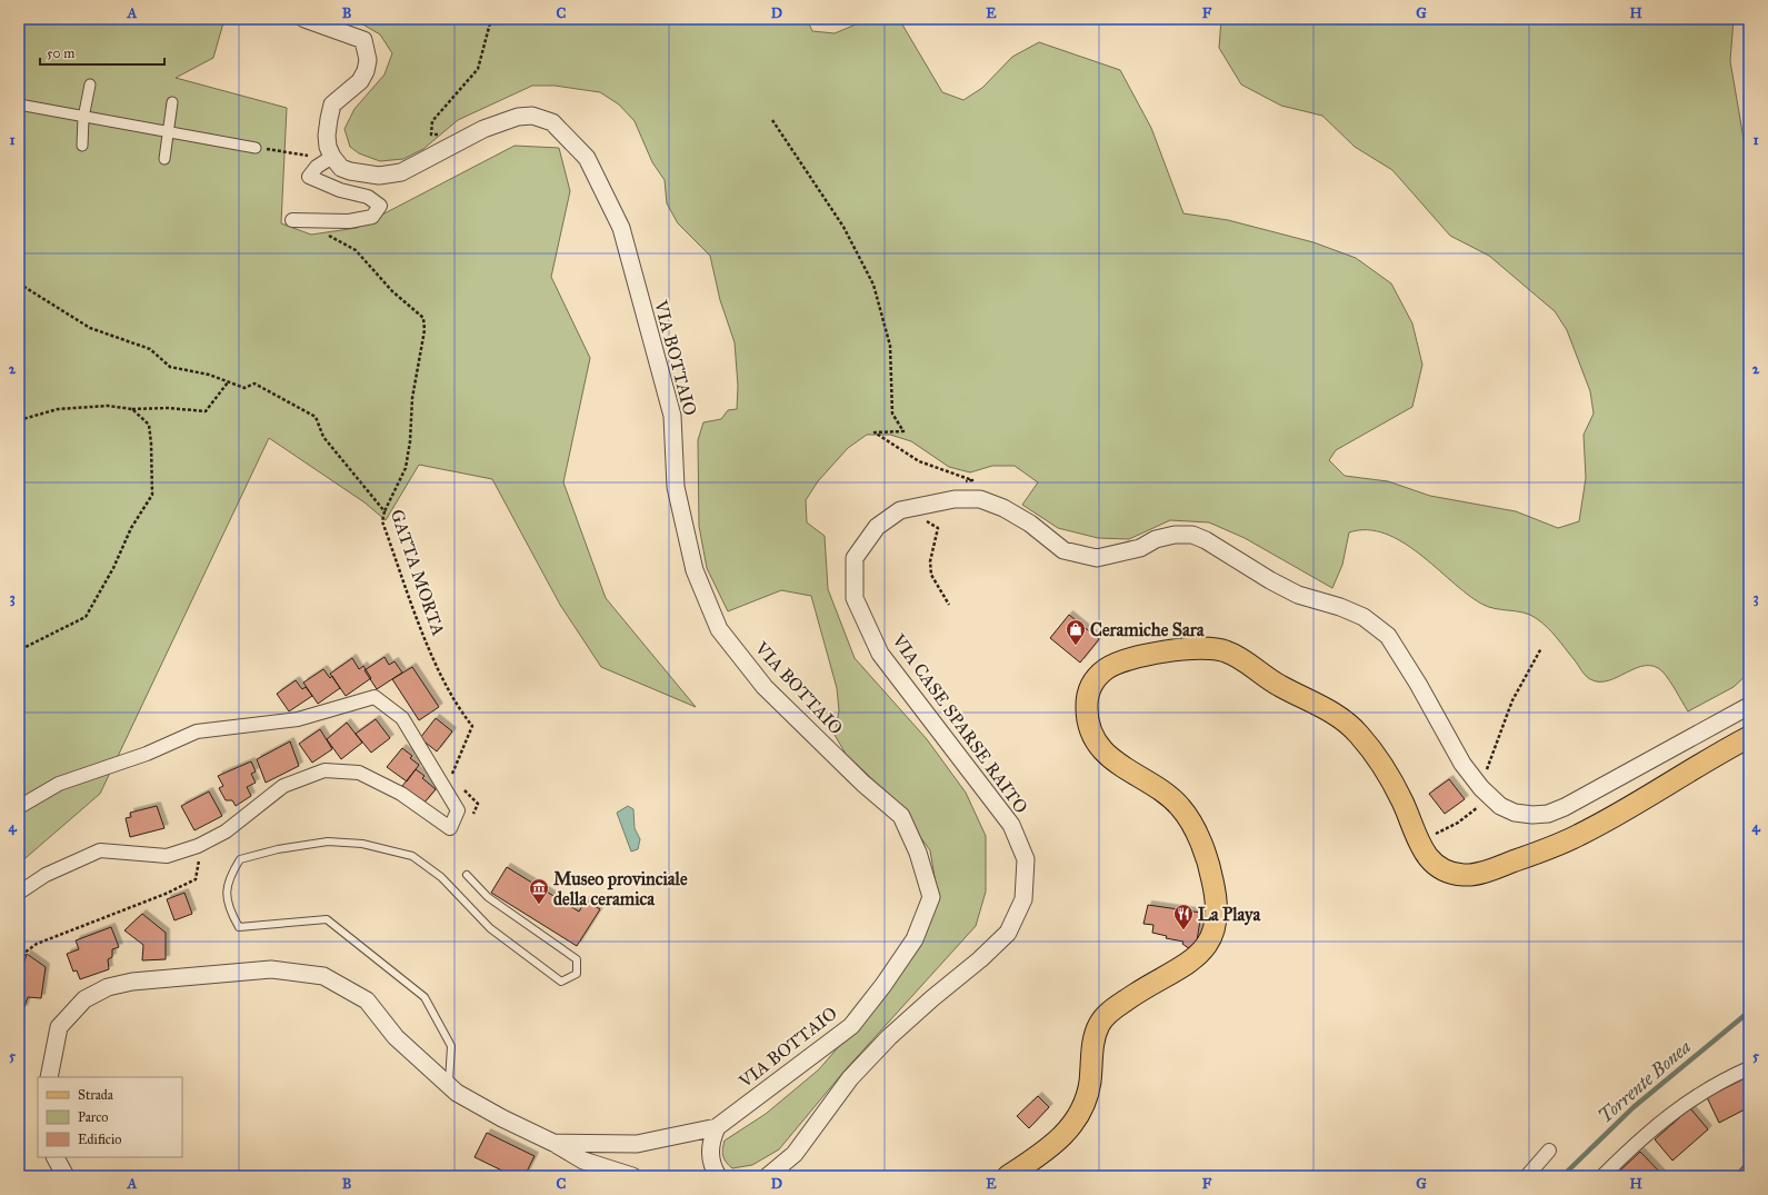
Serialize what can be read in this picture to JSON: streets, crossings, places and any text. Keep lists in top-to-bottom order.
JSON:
{
  "streets": {
    "street": ["VIA BOTTAIO", "VIA CASE SPARSE RAITO"],
    "path": ["GATTA MORTA"]
  },
  "water": ["Torrente Bonea"],
  "places": {
    "shop": ["Ceramiche Sara"],
    "museum": ["Museo provinciale della ceramica"],
    "restaurant": ["La Playa"]
  },
  "legend": ["Strada", "Parco", "Edificio"],
  "scale_bar": "50 m",
  "grid": {
    "columns": [
      "A",
      "B",
      "C",
      "D",
      "E",
      "F",
      "G",
      "H"
    ],
    "rows": [
      "1",
      "2",
      "3",
      "4",
      "5"
    ]
  }
}
